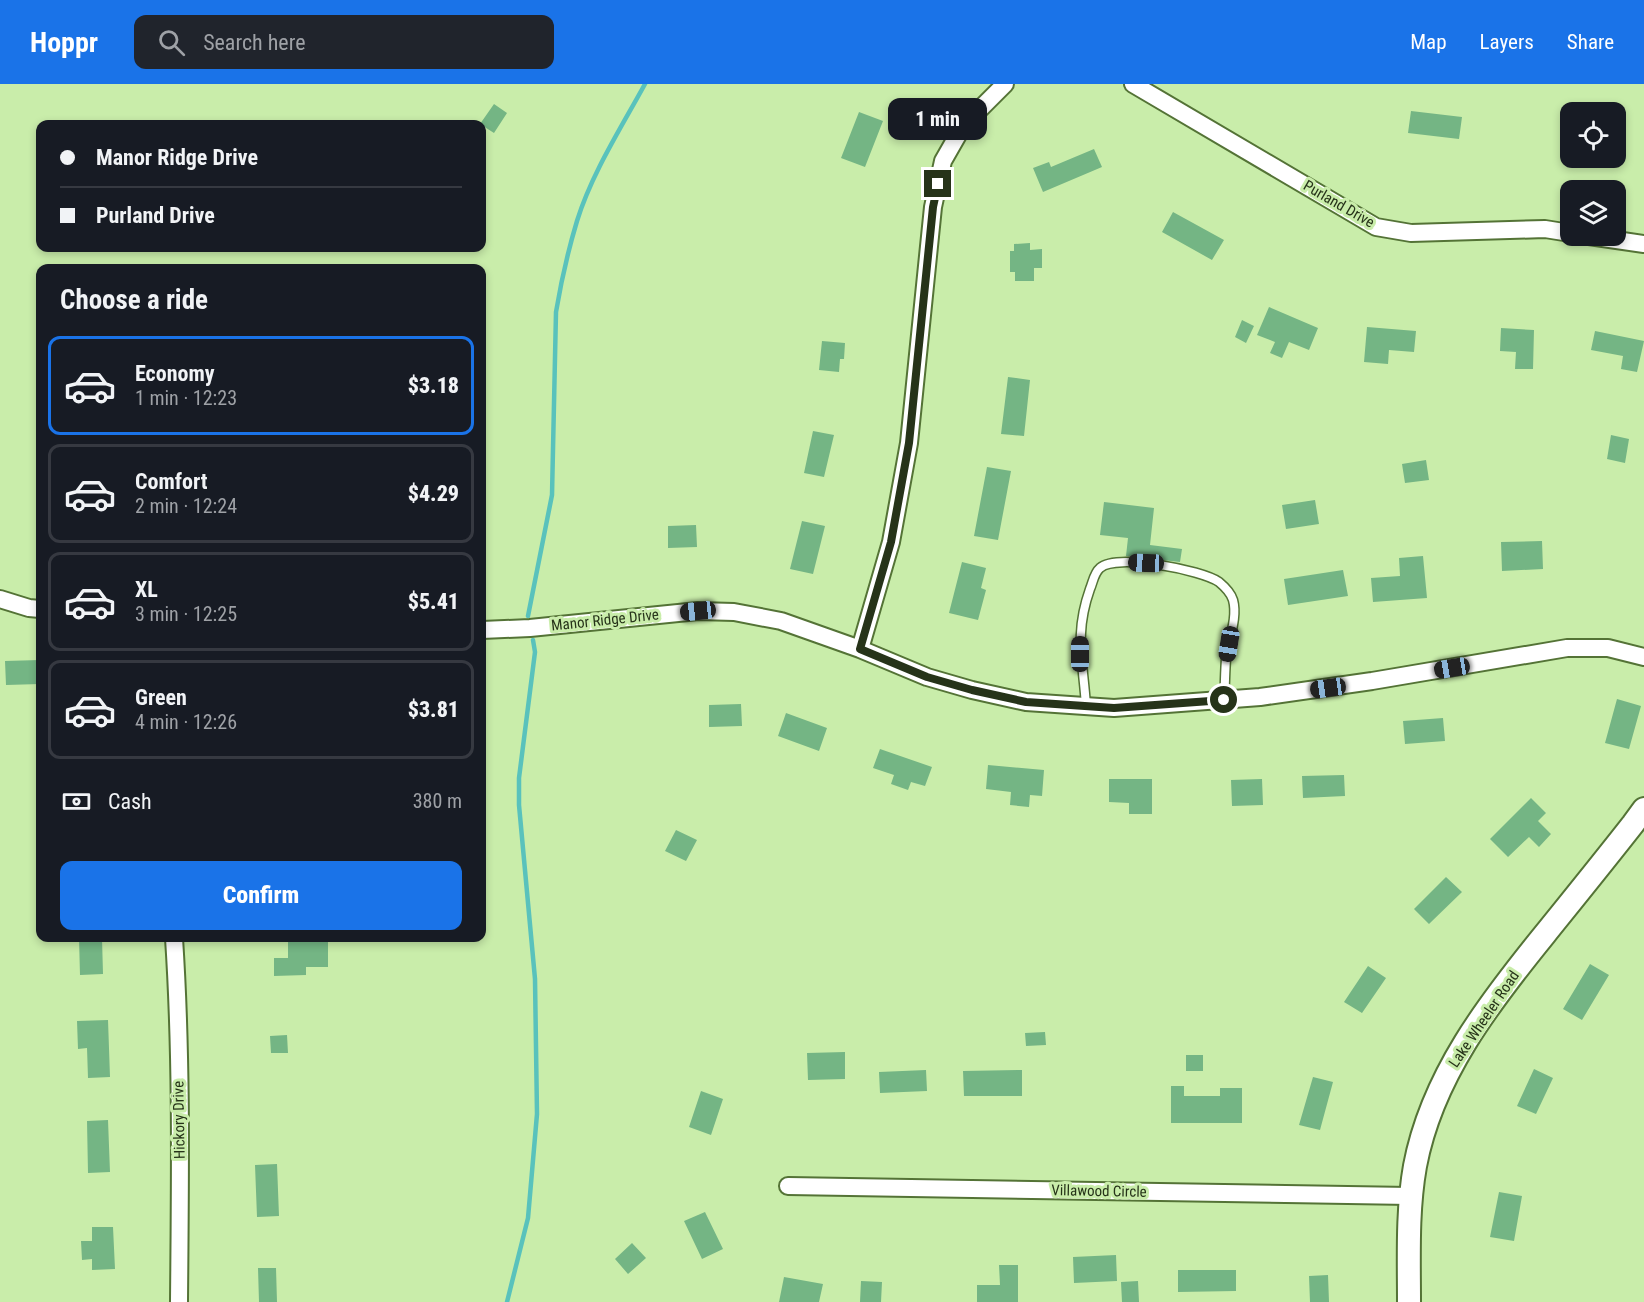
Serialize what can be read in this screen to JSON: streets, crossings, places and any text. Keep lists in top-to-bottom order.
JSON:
{
  "streets": {
    "street": [
      "Purland Drive",
      "Manor Ridge Drive",
      "Lake Wheeler Road",
      "Hickory Drive",
      "Villawood Circle"
    ]
  },
  "crossings": [
    ["Lake Wheeler Road", "Villawood Circle"]
  ],
  "page": {
    "header": "Hoppr",
    "search": "Search here",
    "nav": ["Map", "Layers", "Share"],
    "bubble": "1 min",
    "banner": ["Manor Ridge Drive", "Purland Drive"],
    "heading": "Choose a ride",
    "list": [
      {
        "name": "Economy",
        "note": "1 min · 12:23",
        "value": "$3.18"
      },
      {
        "name": "Comfort",
        "note": "2 min · 12:24",
        "value": "$4.29"
      },
      {
        "name": "XL",
        "note": "3 min · 12:25",
        "value": "$5.41"
      },
      {
        "name": "Green",
        "note": "4 min · 12:26",
        "value": "$3.81"
      }
    ],
    "pay": ["Cash", "380 m"],
    "buttons": "Confirm"
  }
}
